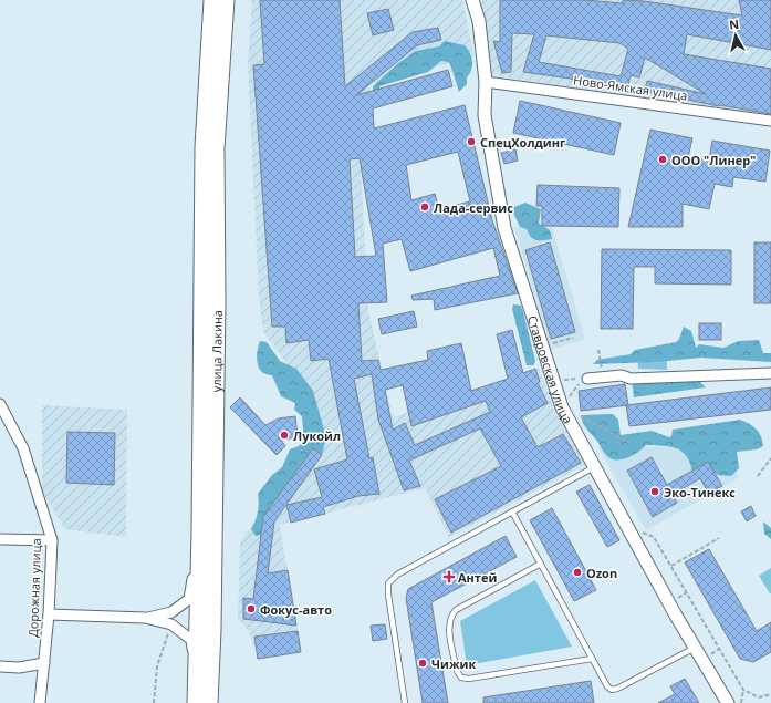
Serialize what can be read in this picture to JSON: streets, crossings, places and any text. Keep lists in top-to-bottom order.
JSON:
{
  "streets": {
    "highway": ["улица Лакина"],
    "street": ["Ново-Ямская улица", "Ставровская улица", "Дорожная улица"]
  },
  "crossings": [
    ["Ново-Ямская улица", "Ставровская улица"]
  ],
  "places": {
    "other": [
      "СпецХолдинг",
      "ООО \"Линер\"",
      "Лада-сервис",
      "Лукойл",
      "Эко-Тинекс",
      "Ozon",
      "Фокус-авто",
      "Чижик"
    ],
    "health": ["Антей"]
  },
  "north": "top"
}
